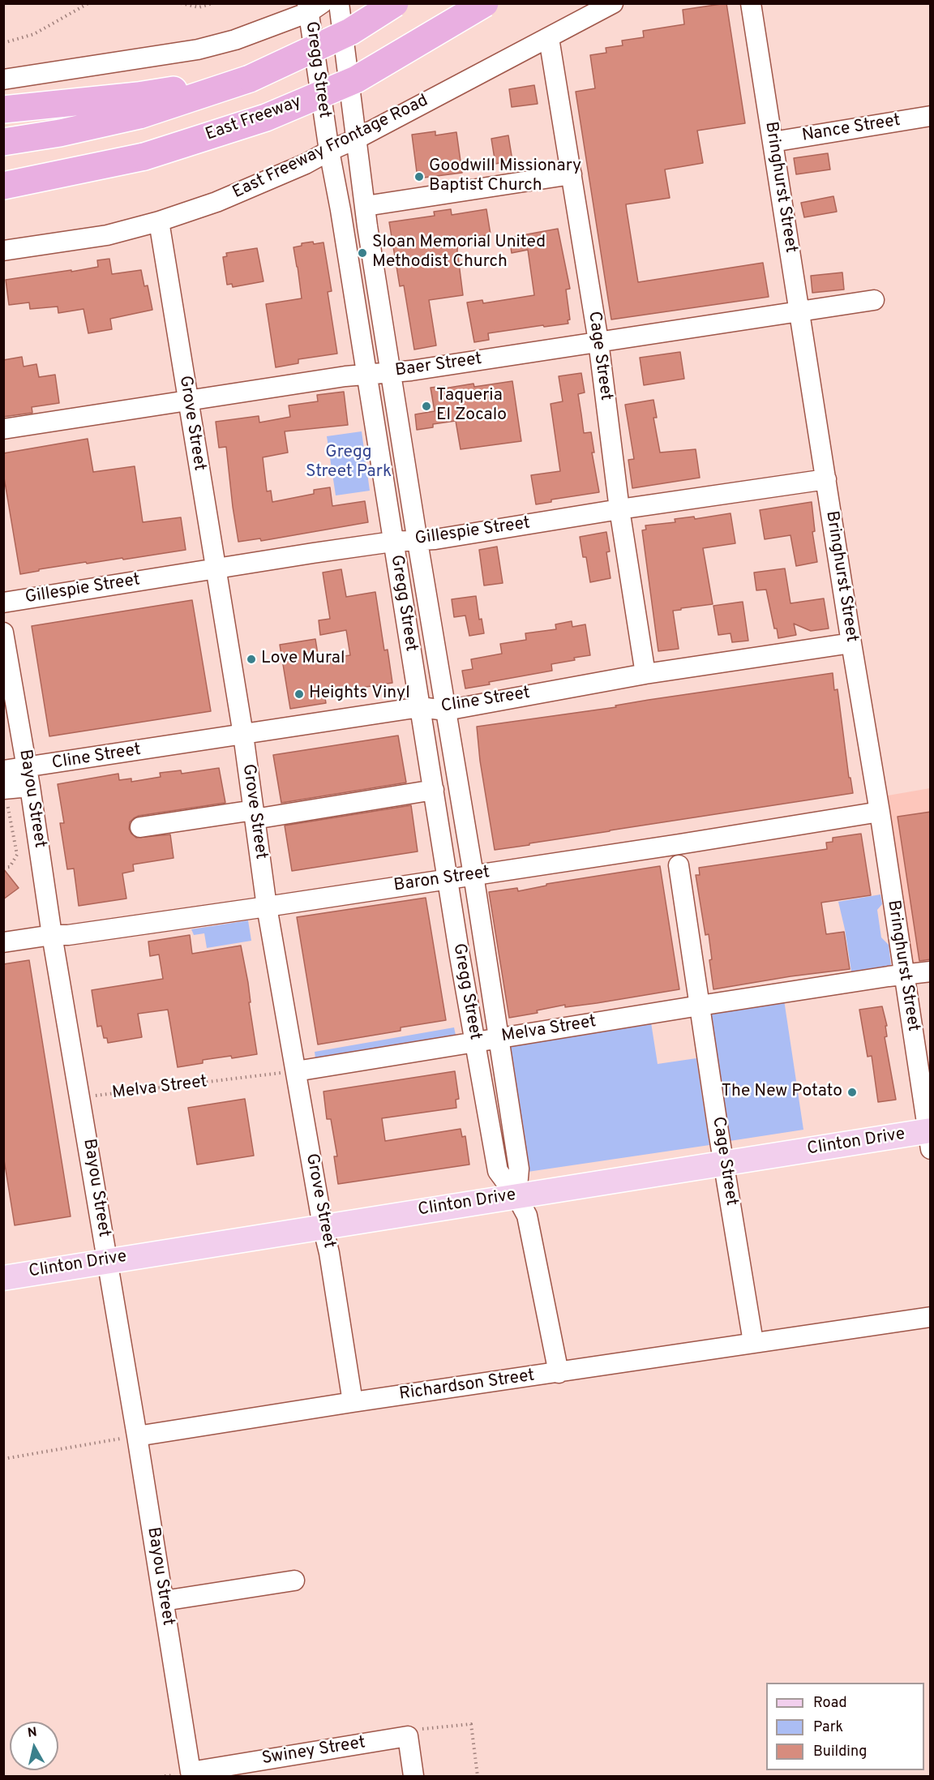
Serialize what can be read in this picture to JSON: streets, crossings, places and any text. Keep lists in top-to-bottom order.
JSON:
{
  "streets": {
    "highway": ["East Freeway"],
    "main road": ["Clinton Drive"],
    "street": [
      "Gregg Street",
      "Nance Street",
      "East Freeway Frontage Road",
      "Bringhurst Street",
      "Cage Street",
      "Baer Street",
      "Grove Street",
      "Gillespie Street",
      "Cline Street",
      "Bayou Street",
      "Baron Street",
      "Melva Street",
      "Richardson Street",
      "Swiney Street"
    ]
  },
  "crossings": [
    ["Gregg Street", "East Freeway Frontage Road"],
    ["Gregg Street", "Baer Street"],
    ["Gregg Street", "Gillespie Street"],
    ["Gregg Street", "Cline Street"],
    ["Gregg Street", "Baron Street"],
    ["Gregg Street", "Melva Street"],
    ["Gregg Street", "Clinton Drive"],
    ["Gregg Street", "Richardson Street"],
    ["Nance Street", "Bringhurst Street"],
    ["East Freeway Frontage Road", "Cage Street"],
    ["East Freeway Frontage Road", "Grove Street"],
    ["Bringhurst Street", "Baer Street"],
    ["Bringhurst Street", "Gillespie Street"],
    ["Bringhurst Street", "Cline Street"],
    ["Bringhurst Street", "Baron Street"],
    ["Bringhurst Street", "Melva Street"],
    ["Bringhurst Street", "Clinton Drive"],
    ["Cage Street", "Baer Street"],
    ["Cage Street", "Gillespie Street"],
    ["Cage Street", "Cline Street"],
    ["Cage Street", "Melva Street"],
    ["Cage Street", "Clinton Drive"],
    ["Cage Street", "Richardson Street"],
    ["Baer Street", "Grove Street"],
    ["Grove Street", "Gillespie Street"],
    ["Grove Street", "Cline Street"],
    ["Grove Street", "Baron Street"],
    ["Grove Street", "Melva Street"],
    ["Grove Street", "Clinton Drive"],
    ["Grove Street", "Richardson Street"],
    ["Cline Street", "Bayou Street"],
    ["Bayou Street", "Baron Street"],
    ["Bayou Street", "Melva Street"],
    ["Bayou Street", "Clinton Drive"],
    ["Bayou Street", "Richardson Street"],
    ["Bayou Street", "Swiney Street"]
  ],
  "parks": ["Gregg Street Park"],
  "places": [
    "Goodwill Missionary Baptist Church",
    "Sloan Memorial United Methodist Church",
    "Taqueria El Zocalo",
    "Love Mural",
    "Heights Vinyl",
    "The New Potato"
  ],
  "legend": ["Road", "Park", "Building"],
  "north": "top"
}
